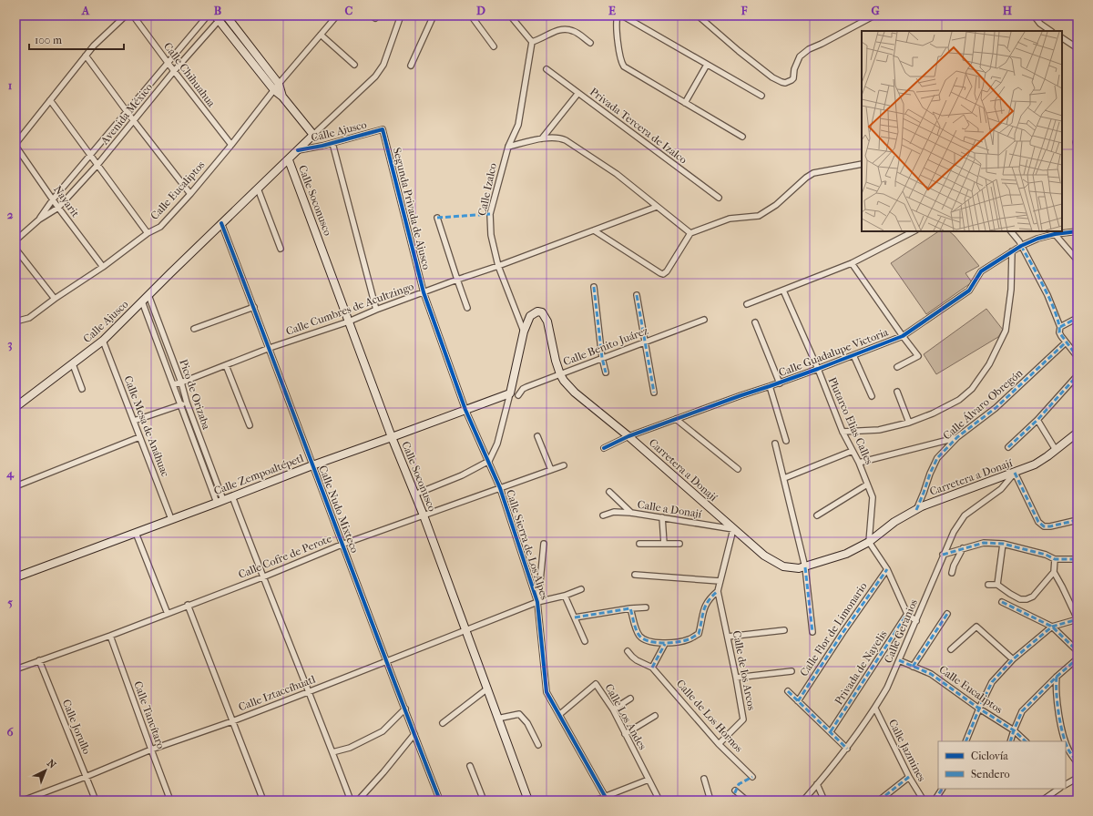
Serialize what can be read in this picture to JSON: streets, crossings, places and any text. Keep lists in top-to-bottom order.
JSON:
{
  "streets": {
    "main road": [
      "Calle Ajusco",
      "Calle Soconusco",
      "Carretera a Donají",
      "Calle Zempoaltépetl"
    ],
    "street": [
      "Calle Chihuahua",
      "Avenida México",
      "Privada Tercera de Izalco",
      "Calle Izalco",
      "Calle Eucaliptos",
      "Nayarit",
      "Segunda Privada de Ajusco",
      "Calle Cumbres de Acultzingo",
      "Calle Benito Juárez",
      "Calle Guadalupe Victoria",
      "Pico de Orizaba",
      "Calle Álvaro Obregón",
      "Plutarco Elias Calles",
      "Calle Mesa de Anáhuac",
      "Calle Nudo Mixteco",
      "Calle a Donají",
      "Calle Sierra de Los Alpes",
      "Calle Cofre de Perote",
      "Calle Flor de Limonario",
      "Calle Geranios",
      "Privada de Nayelis",
      "Calle de los Arcos",
      "Calle Iztaccíhuatl",
      "Calle Tancítaro",
      "Calle de Los Hornos",
      "Calle Los Andes",
      "Calle Jorullo",
      "Calle Jazmines"
    ]
  },
  "crossings": [
    ["Calle Chihuahua", "Avenida México"],
    ["Calle Chihuahua", "Calle Eucaliptos"],
    ["Avenida México", "Nayarit"],
    ["Calle Ajusco", "Calle Soconusco"],
    ["Calle Ajusco", "Segunda Privada de Ajusco"],
    ["Calle Ajusco", "Pico de Orizaba"],
    ["Calle Ajusco", "Calle Mesa de Anáhuac"],
    ["Calle Ajusco", "Calle Nudo Mixteco"],
    ["Calle Izalco", "Calle Cumbres de Acultzingo"],
    ["Calle Izalco", "Carretera a Donají"],
    ["Calle Eucaliptos", "Nayarit"],
    ["Calle Eucaliptos", "Calle Geranios"],
    ["Calle Soconusco", "Calle Cumbres de Acultzingo"],
    ["Calle Soconusco", "Calle Zempoaltépetl"],
    ["Calle Soconusco", "Calle Cofre de Perote"],
    ["Calle Soconusco", "Calle Iztaccíhuatl"],
    ["Segunda Privada de Ajusco", "Calle Cumbres de Acultzingo"],
    ["Segunda Privada de Ajusco", "Calle Sierra de Los Alpes"],
    ["Calle Cumbres de Acultzingo", "Pico de Orizaba"],
    ["Calle Cumbres de Acultzingo", "Calle Nudo Mixteco"],
    ["Calle Cumbres de Acultzingo", "Calle Sierra de Los Alpes"],
    ["Calle Benito Juárez", "Carretera a Donají"],
    ["Calle Guadalupe Victoria", "Plutarco Elias Calles"],
    ["Calle Guadalupe Victoria", "Carretera a Donají"],
    ["Pico de Orizaba", "Calle Zempoaltépetl"],
    ["Calle Álvaro Obregón", "Carretera a Donají"],
    ["Plutarco Elias Calles", "Carretera a Donají"],
    ["Calle Mesa de Anáhuac", "Calle Zempoaltépetl"],
    ["Carretera a Donají", "Calle Zempoaltépetl"],
    ["Carretera a Donají", "Calle a Donají"],
    ["Carretera a Donají", "Calle Sierra de Los Alpes"],
    ["Carretera a Donají", "Calle Geranios"],
    ["Carretera a Donají", "Calle de los Arcos"],
    ["Calle Zempoaltépetl", "Calle Nudo Mixteco"],
    ["Calle Zempoaltépetl", "Calle Sierra de Los Alpes"],
    ["Calle Nudo Mixteco", "Calle Cofre de Perote"],
    ["Calle Nudo Mixteco", "Calle Iztaccíhuatl"],
    ["Calle a Donají", "Calle de los Arcos"],
    ["Calle Sierra de Los Alpes", "Calle Cofre de Perote"],
    ["Calle Sierra de Los Alpes", "Calle Iztaccíhuatl"],
    ["Calle Sierra de Los Alpes", "Calle Los Andes"],
    ["Calle Cofre de Perote", "Calle Tancítaro"],
    ["Calle Cofre de Perote", "Calle Jorullo"],
    ["Calle Geranios", "Calle Jazmines"],
    ["Calle de los Arcos", "Calle de Los Hornos"],
    ["Calle Iztaccíhuatl", "Calle Tancítaro"],
    ["Calle Iztaccíhuatl", "Calle Jorullo"]
  ],
  "legend": ["Ciclovía", "Sendero"],
  "scale_bar": "100 m",
  "north": "top right",
  "grid": {
    "columns": [
      "A",
      "B",
      "C",
      "D",
      "E",
      "F",
      "G",
      "H"
    ],
    "rows": [
      "1",
      "2",
      "3",
      "4",
      "5",
      "6"
    ]
  }
}
